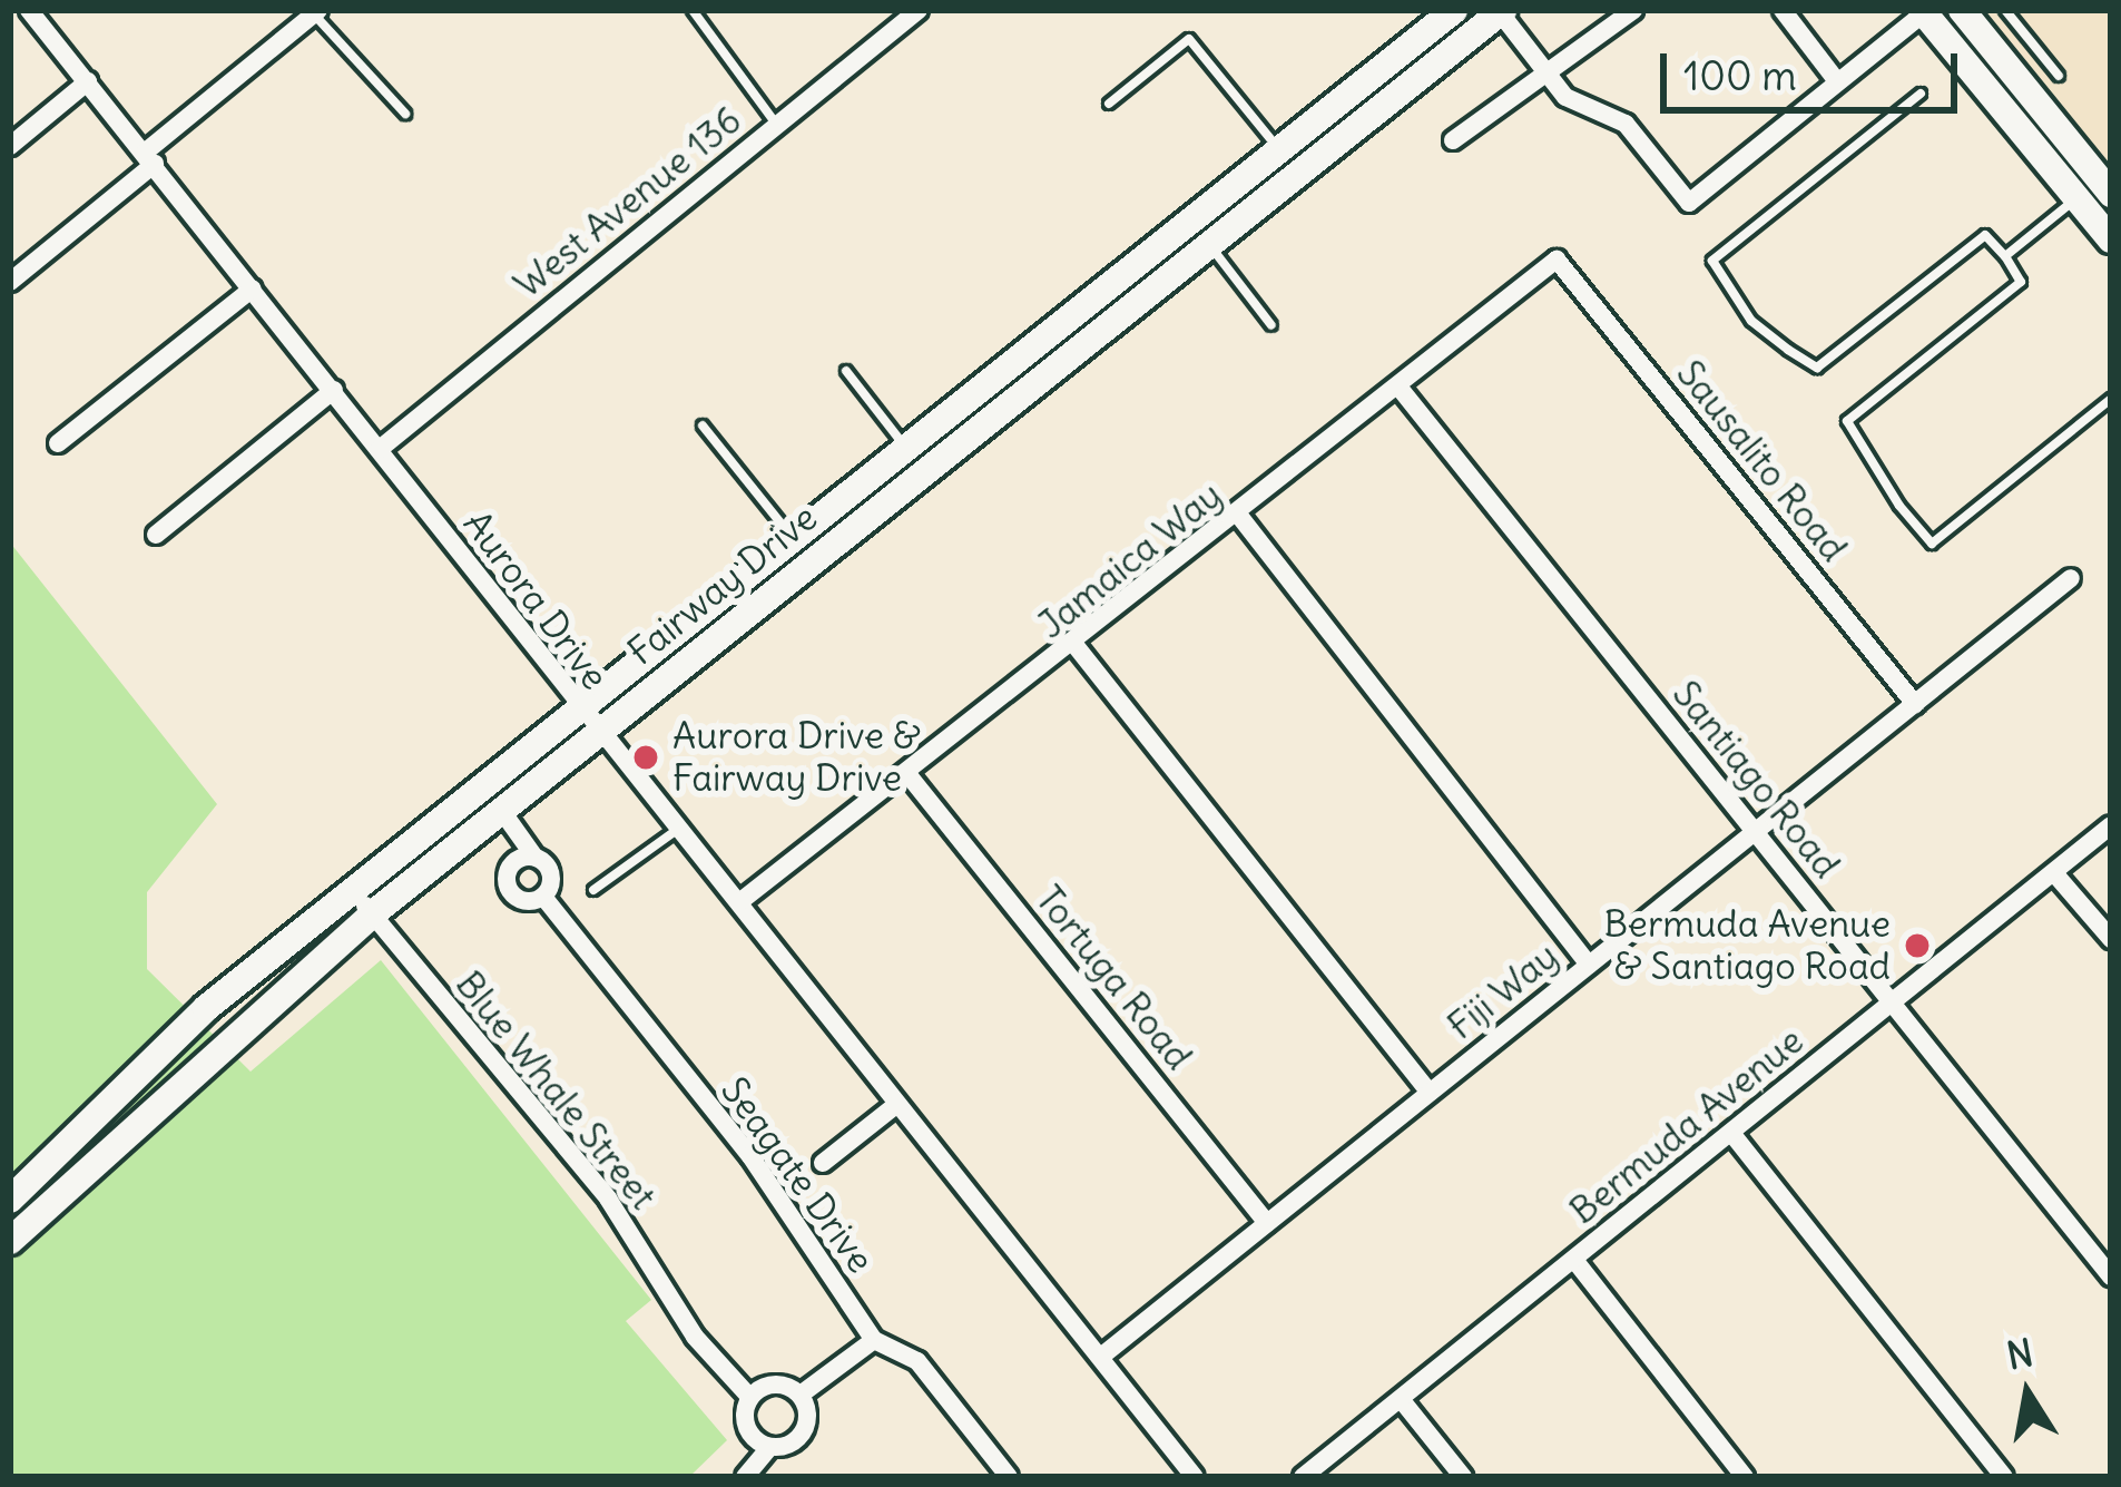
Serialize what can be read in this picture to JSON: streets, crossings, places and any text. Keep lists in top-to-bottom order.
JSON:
{
  "streets": {
    "street": [
      "West Avenue 136",
      "Sausalito Road",
      "Jamaica Way",
      "Fairway Drive",
      "Aurora Drive",
      "Santiago Road",
      "Tortuga Road",
      "Fiji Way",
      "Blue Whale Street",
      "Bermuda Avenue",
      "Seagate Drive"
    ]
  },
  "crossings": [
    ["West Avenue 136", "Aurora Drive"],
    ["Sausalito Road", "Jamaica Way"],
    ["Sausalito Road", "Fiji Way"],
    ["Jamaica Way", "Aurora Drive"],
    ["Jamaica Way", "Santiago Road"],
    ["Jamaica Way", "Tortuga Road"],
    ["Fairway Drive", "Aurora Drive"],
    ["Fairway Drive", "Blue Whale Street"],
    ["Fairway Drive", "Seagate Drive"],
    ["Aurora Drive", "Fiji Way"],
    ["Santiago Road", "Fiji Way"],
    ["Santiago Road", "Bermuda Avenue"],
    ["Tortuga Road", "Fiji Way"]
  ],
  "places": ["Aurora Drive & Fairway Drive", "Bermuda Avenue & Santiago Road"],
  "scale_bar": "100 m",
  "north": "top"
}
